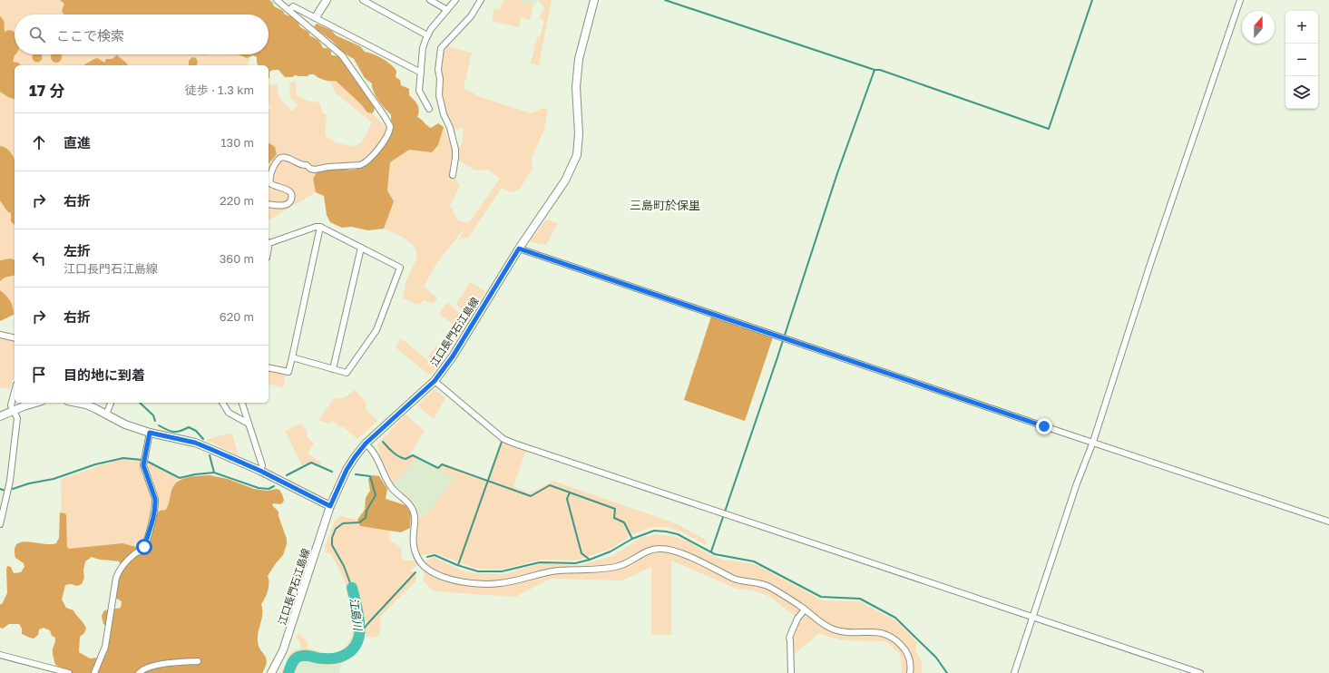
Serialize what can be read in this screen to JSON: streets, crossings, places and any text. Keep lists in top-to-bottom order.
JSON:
{
  "streets": {
    "main road": ["江口長門石江島線"]
  },
  "districts": ["三島町於保里"],
  "water": ["江島川"],
  "north": "top",
  "page": {
    "map_buttons": ["+", "−"],
    "search": "ここで検索",
    "heading": ["17 分", "徒歩 · 1.3 km"],
    "list": [
      ["直進", "130 m"],
      ["右折", "220 m"],
      ["左折", "江口長門石江島線", "360 m"],
      ["右折", "620 m"],
      "目的地に到着"
    ]
  }
}
